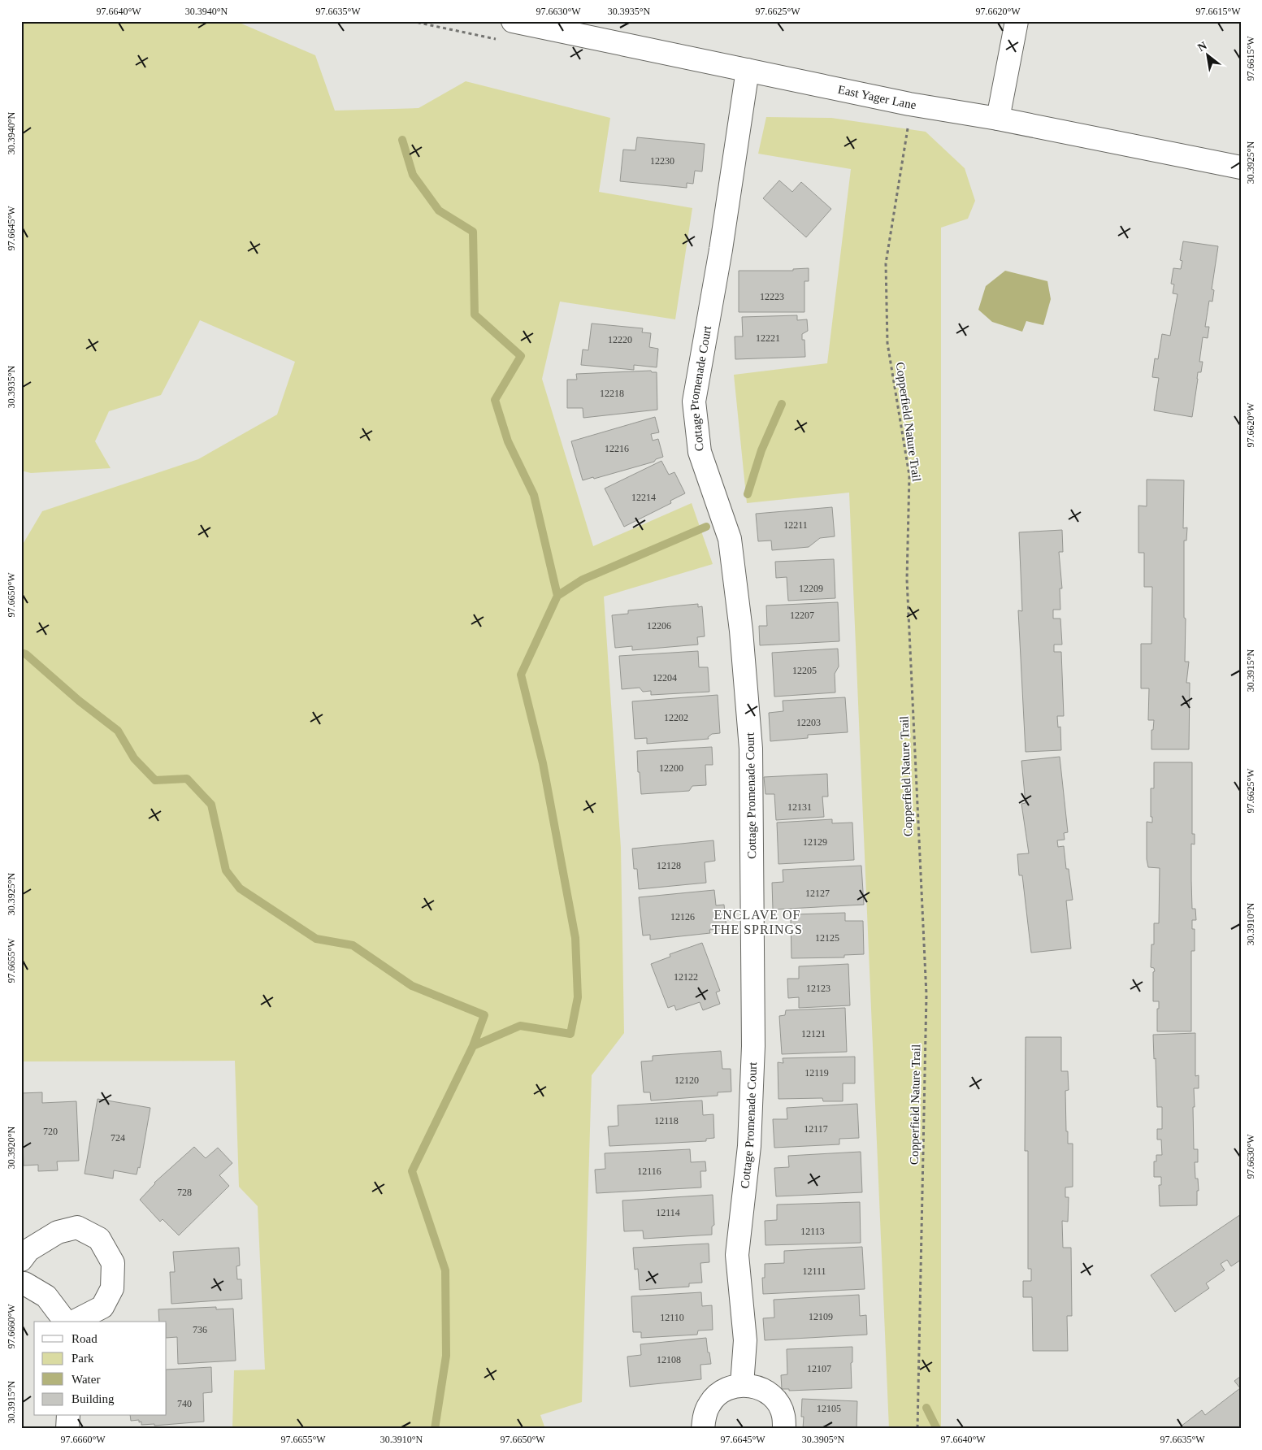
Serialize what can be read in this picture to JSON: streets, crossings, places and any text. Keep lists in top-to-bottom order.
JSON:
{
  "streets": {
    "street": ["East Yager Lane", "Cottage Promenade Court"],
    "path": ["Copperfield Nature Trail"]
  },
  "crossings": [
    ["East Yager Lane", "Cottage Promenade Court"]
  ],
  "districts": ["ENCLAVE OF THE SPRINGS"],
  "house_numbers": [
    "12230",
    "12223",
    "12221",
    "12220",
    "12218",
    "12216",
    "12214",
    "12211",
    "12209",
    "12207",
    "12206",
    "12205",
    "12204",
    "12202",
    "12203",
    "12200",
    "12131",
    "12129",
    "12128",
    "12127",
    "12126",
    "12125",
    "12122",
    "12123",
    "12121",
    "12119",
    "12120",
    "12118",
    "12117",
    "720",
    "724",
    "12116",
    "728",
    "12114",
    "12113",
    "12111",
    "12109",
    "12110",
    "736",
    "12108",
    "12107",
    "740",
    "12105"
  ],
  "legend": [
    "Road",
    "Park",
    "Water",
    "Building"
  ],
  "north": "top left",
  "coordinates": [
    "97.6640°W",
    "30.3940°N",
    "97.6635°W",
    "97.6630°W",
    "30.3935°N",
    "97.6625°W",
    "97.6620°W",
    "97.6615°W",
    "30.3925°N",
    "97.6645°W",
    "97.6650°W",
    "30.3915°N",
    "30.3910°N",
    "97.6655°W",
    "30.3920°N",
    "97.6660°W",
    "30.3905°N"
  ]
}
